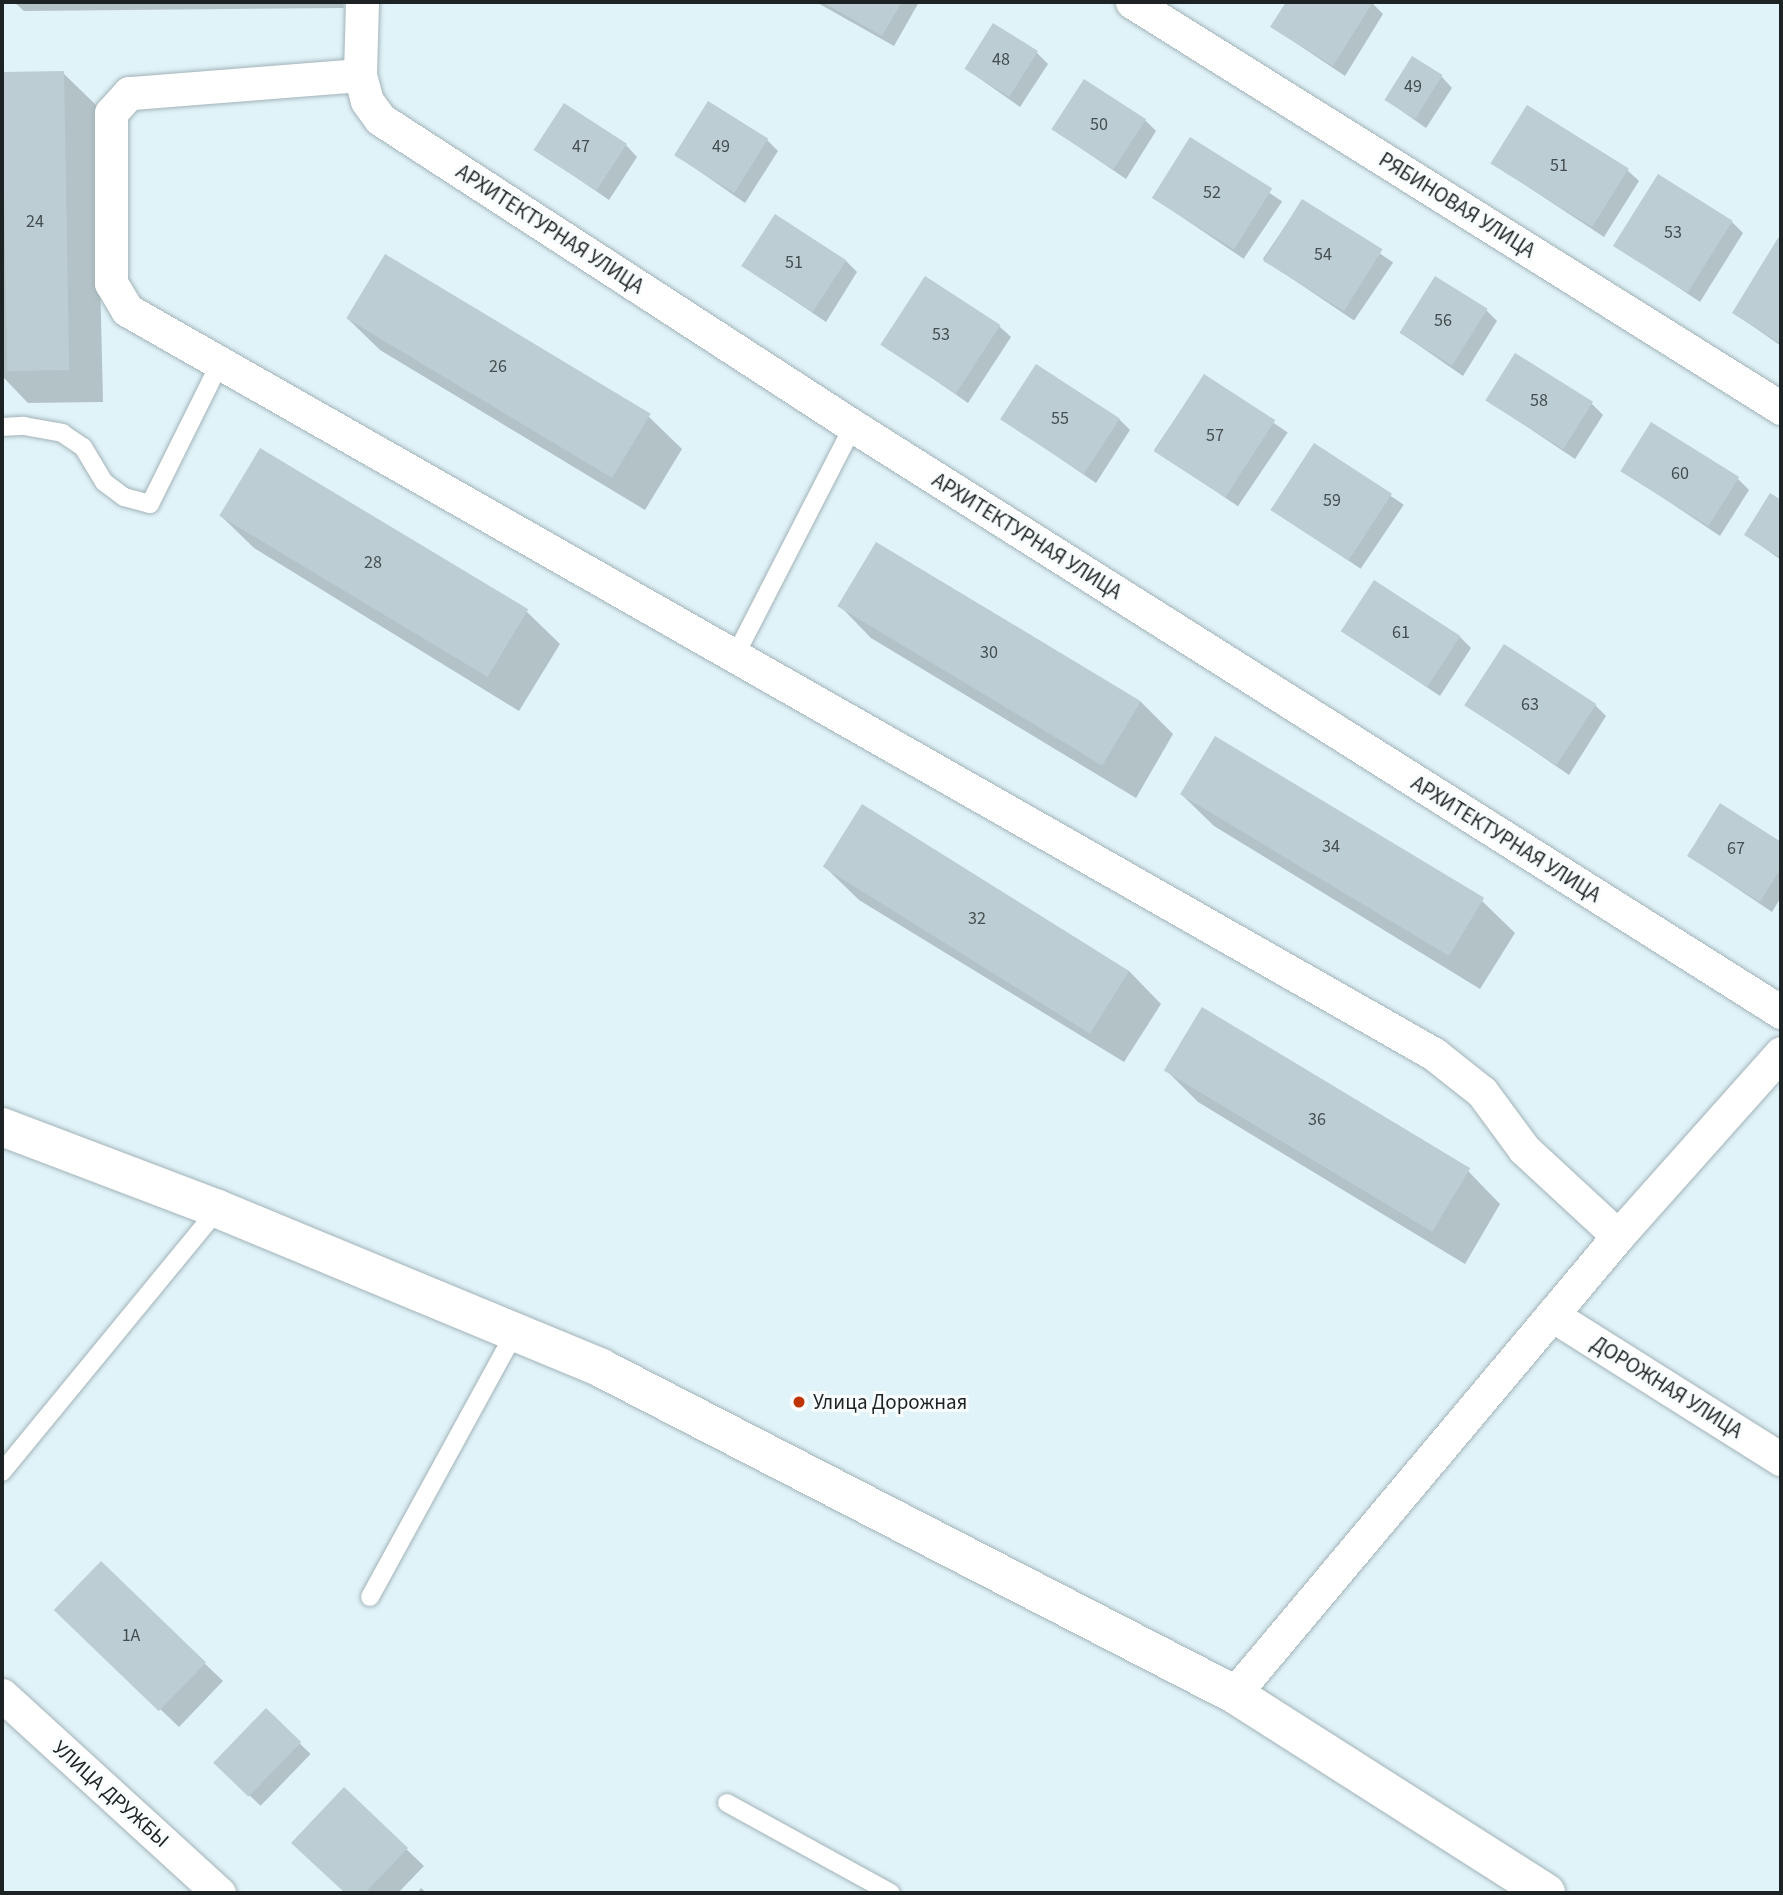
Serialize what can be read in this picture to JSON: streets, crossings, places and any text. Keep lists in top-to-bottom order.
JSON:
{
  "streets": {
    "street": [
      "РЯБИНОВАЯ УЛИЦА",
      "АРХИТЕКТУРНАЯ УЛИЦА",
      "ДОРОЖНАЯ УЛИЦА",
      "УЛИЦА ДРУЖБЫ"
    ]
  },
  "places": ["Улица Дорожная"],
  "house_numbers": [
    "48",
    "49",
    "50",
    "47",
    "49",
    "51",
    "52",
    "24",
    "53",
    "54",
    "51",
    "56",
    "53",
    "26",
    "58",
    "55",
    "57",
    "60",
    "59",
    "28",
    "61",
    "30",
    "63",
    "34",
    "67",
    "32",
    "36",
    "1А"
  ]
}
